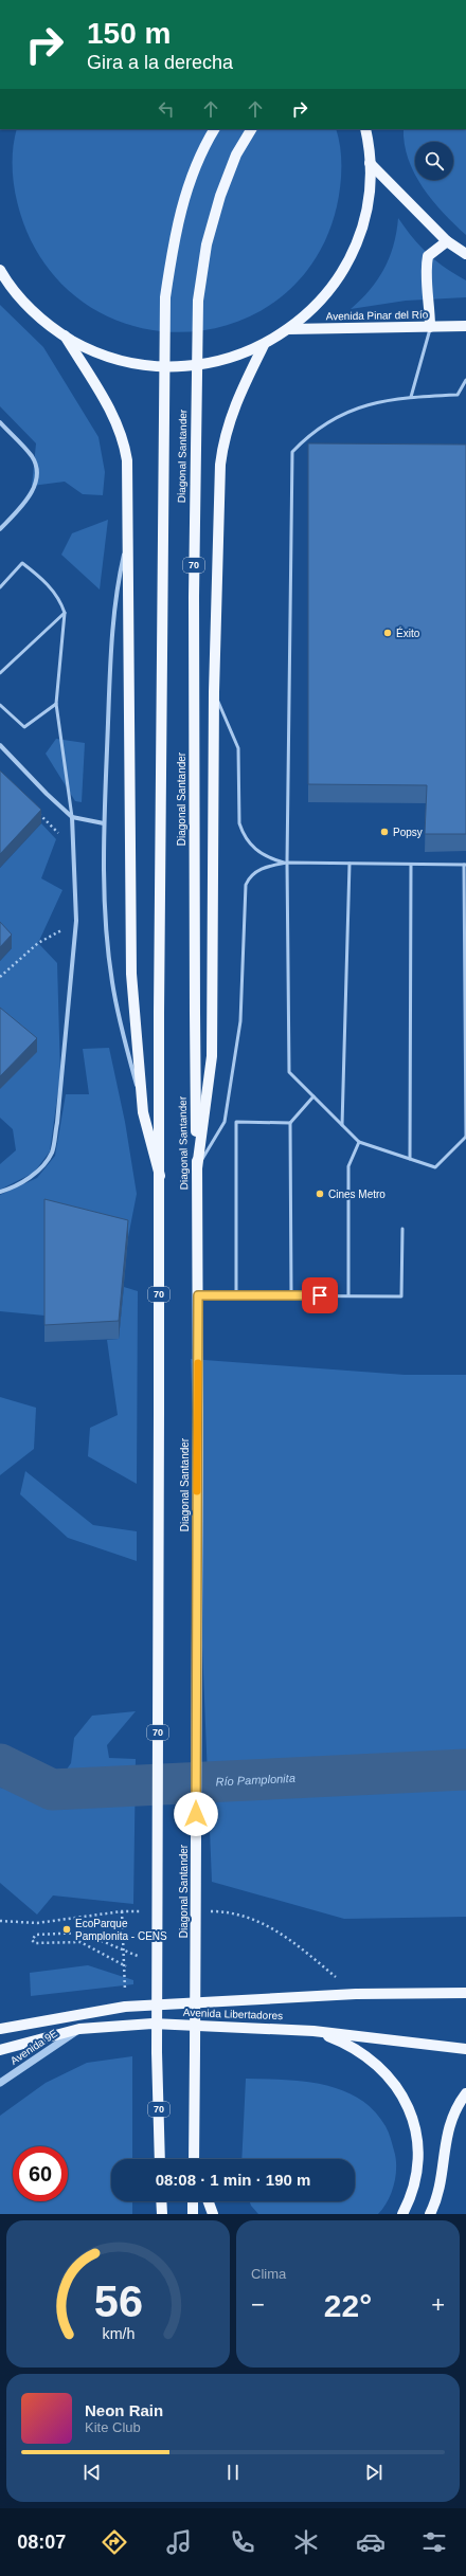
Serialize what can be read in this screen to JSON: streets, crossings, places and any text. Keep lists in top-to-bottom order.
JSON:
{
  "streets": {
    "main road": [
      "Avenida Pinar del Río",
      "Diagonal Santander",
      "70",
      "Avenida Libertadores"
    ],
    "street": ["Avenida 9E"]
  },
  "crossings": [
    ["Avenida Libertadores", "Avenida 9E"]
  ],
  "water": ["Río Pamplonita"],
  "places": [
    "Éxito",
    "Popsy",
    "Cines Metro",
    "EcoParque Pamplonita - CENS"
  ],
  "page": {
    "turn": ["150 m", "Gira a la derecha"],
    "limit": "60",
    "trip": "08:08 · 1 min · 190 m",
    "tile": "Clima",
    "heat": ["−", "22°", "+"],
    "song": ["Neon Rain", "Kite Club"],
    "tabs": "08:07",
    "gauge": ["56", "km/h"]
  }
}
